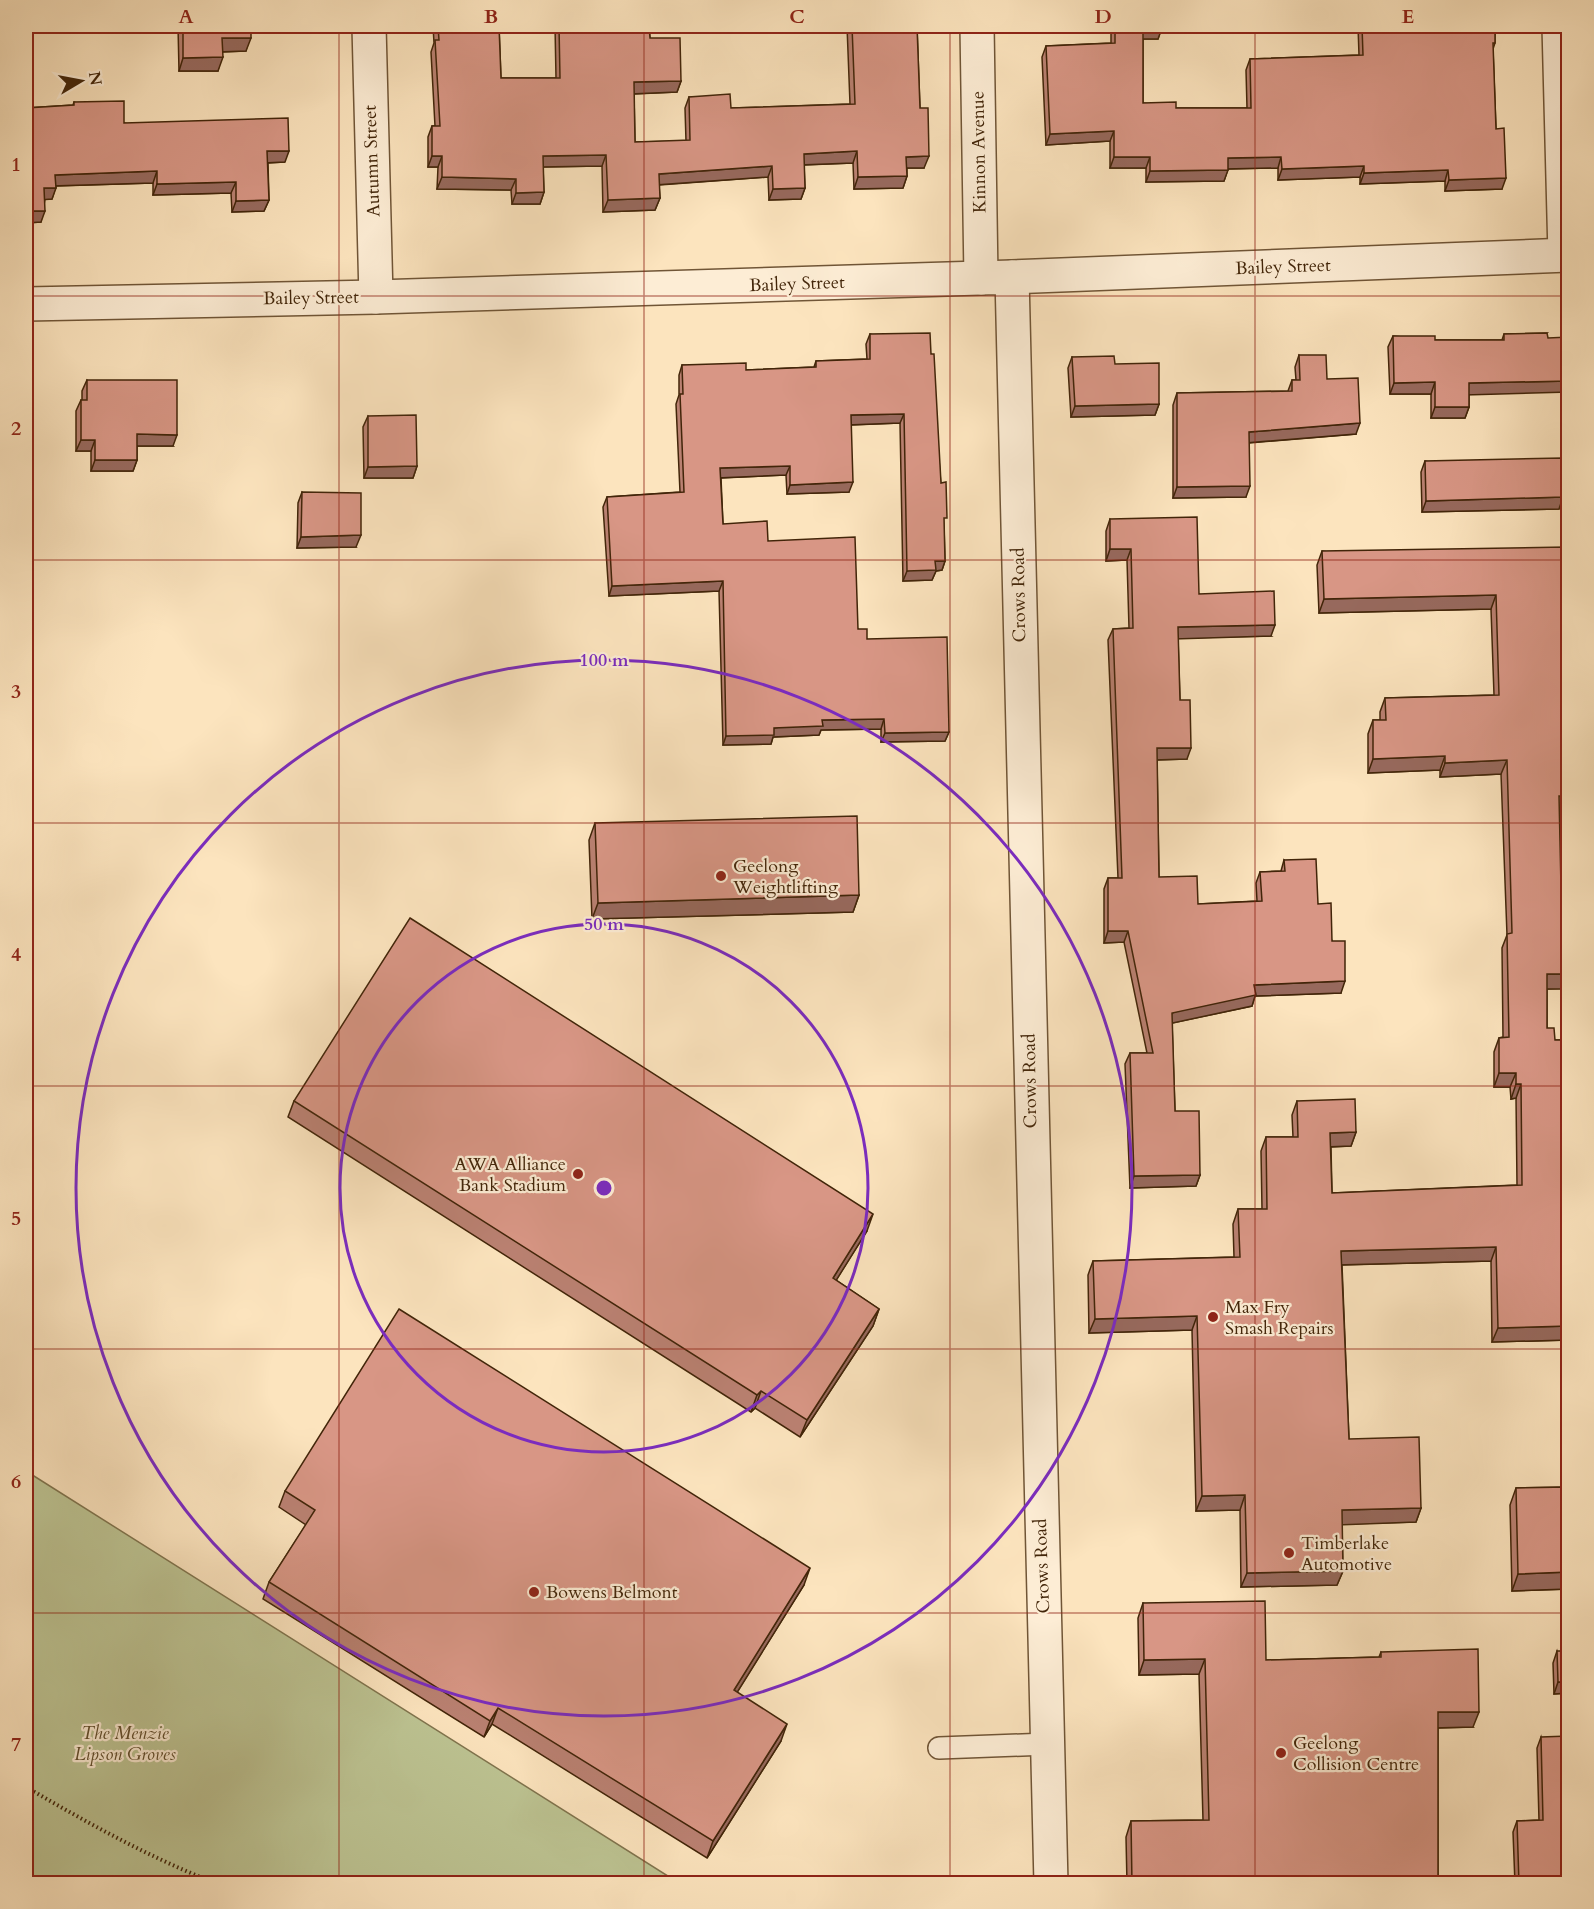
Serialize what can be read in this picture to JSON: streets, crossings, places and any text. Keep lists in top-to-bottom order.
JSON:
{
  "streets": {
    "street": [
      "Kinnon Avenue",
      "Autumn Street",
      "Bailey Street",
      "Crows Road"
    ]
  },
  "crossings": [
    ["Kinnon Avenue", "Bailey Street"],
    ["Kinnon Avenue", "Crows Road"],
    ["Autumn Street", "Bailey Street"],
    ["Bailey Street", "Crows Road"]
  ],
  "parks": ["The Menzie Lipson Groves"],
  "places": [
    "Geelong Weightlifting",
    "AWA Alliance Bank Stadium",
    "Max Fry Smash Repairs",
    "Timberlake Automotive",
    "Bowens Belmont",
    "Geelong Collision Centre"
  ],
  "north": "right",
  "grid": {
    "columns": [
      "A",
      "B",
      "C",
      "D",
      "E"
    ],
    "rows": [
      "1",
      "2",
      "3",
      "4",
      "5",
      "6",
      "7"
    ]
  },
  "rings": ["100 m", "50 m"]
}
